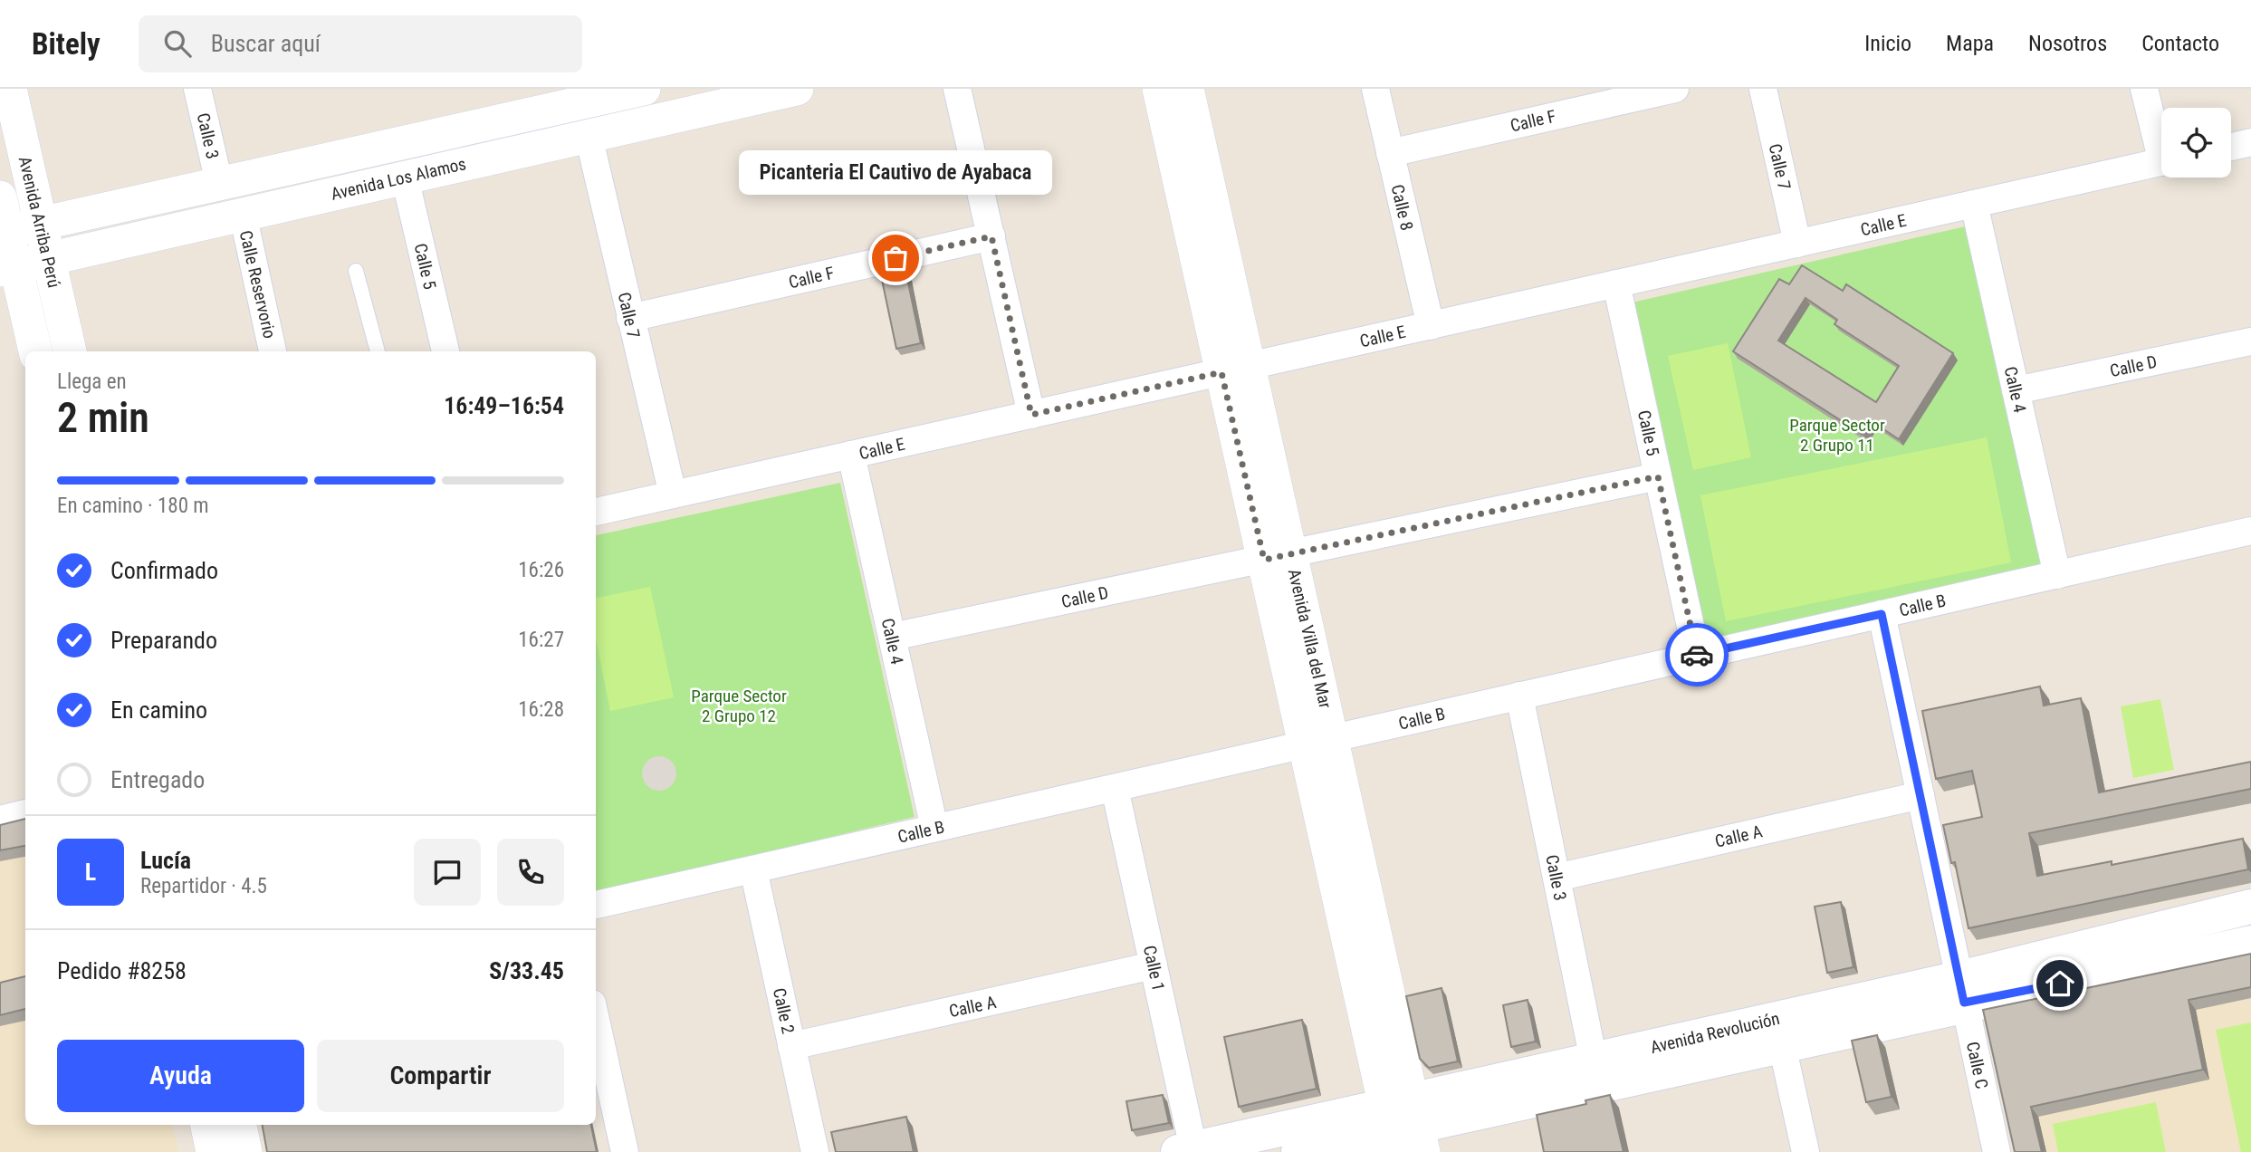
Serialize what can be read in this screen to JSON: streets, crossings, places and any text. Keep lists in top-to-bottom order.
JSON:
{
  "streets": {
    "main road": ["Avenida Revolución"],
    "street": [
      "Calle F",
      "Calle 3",
      "Calle 7",
      "Avenida Los Alamos",
      "Calle 8",
      "Avenida Arriba Perú",
      "Calle E",
      "Calle 5",
      "Calle Reservorio",
      "Calle D",
      "Calle 4",
      "Calle B",
      "Avenida Villa del Mar",
      "Calle A",
      "Calle 1",
      "Calle 2",
      "Calle C"
    ]
  },
  "crossings": [
    ["Calle F", "Calle 7"],
    ["Calle F", "Calle 8"],
    ["Calle 3", "Avenida Los Alamos"],
    ["Calle 3", "Calle B"],
    ["Calle 3", "Calle A"],
    ["Calle 3", "Avenida Revolución"],
    ["Calle 7", "Avenida Los Alamos"],
    ["Calle 7", "Calle E"],
    ["Avenida Los Alamos", "Avenida Arriba Perú"],
    ["Avenida Los Alamos", "Calle 5"],
    ["Avenida Los Alamos", "Calle Reservorio"],
    ["Calle 8", "Calle E"],
    ["Calle E", "Calle 5"],
    ["Calle E", "Calle 4"],
    ["Calle E", "Avenida Villa del Mar"],
    ["Calle 5", "Calle B"],
    ["Calle D", "Calle 4"],
    ["Calle D", "Avenida Villa del Mar"],
    ["Calle 4", "Calle B"],
    ["Calle B", "Avenida Villa del Mar"],
    ["Calle B", "Calle 1"],
    ["Calle B", "Calle 2"],
    ["Avenida Villa del Mar", "Avenida Revolución"],
    ["Calle A", "Calle 1"],
    ["Calle A", "Calle 2"],
    ["Calle 1", "Avenida Revolución"],
    ["Avenida Revolución", "Calle C"]
  ],
  "parks": ["Parque Sector 2 Grupo 11", "Parque Sector 2 Grupo 12"],
  "places": ["Picanteria El Cautivo de Ayabaca"],
  "page": {
    "header": "Bitely",
    "search": "Buscar aquí",
    "nav": [
      "Inicio",
      "Mapa",
      "Nosotros",
      "Contacto"
    ],
    "bubble": "Picanteria El Cautivo de Ayabaca",
    "heading": ["2 min", "Llega en", "16:49–16:54"],
    "panel": [
      "Lucía",
      "Repartidor · 4.5",
      "Pedido #8258",
      "S/33.45"
    ],
    "bar": "En camino · 180 m",
    "list": [
      ["Confirmado", "16:26"],
      ["Preparando", "16:27"],
      ["En camino", "16:28"],
      "Entregado"
    ],
    "round": "L",
    "buttons": ["Ayuda", "Compartir"]
  }
}
